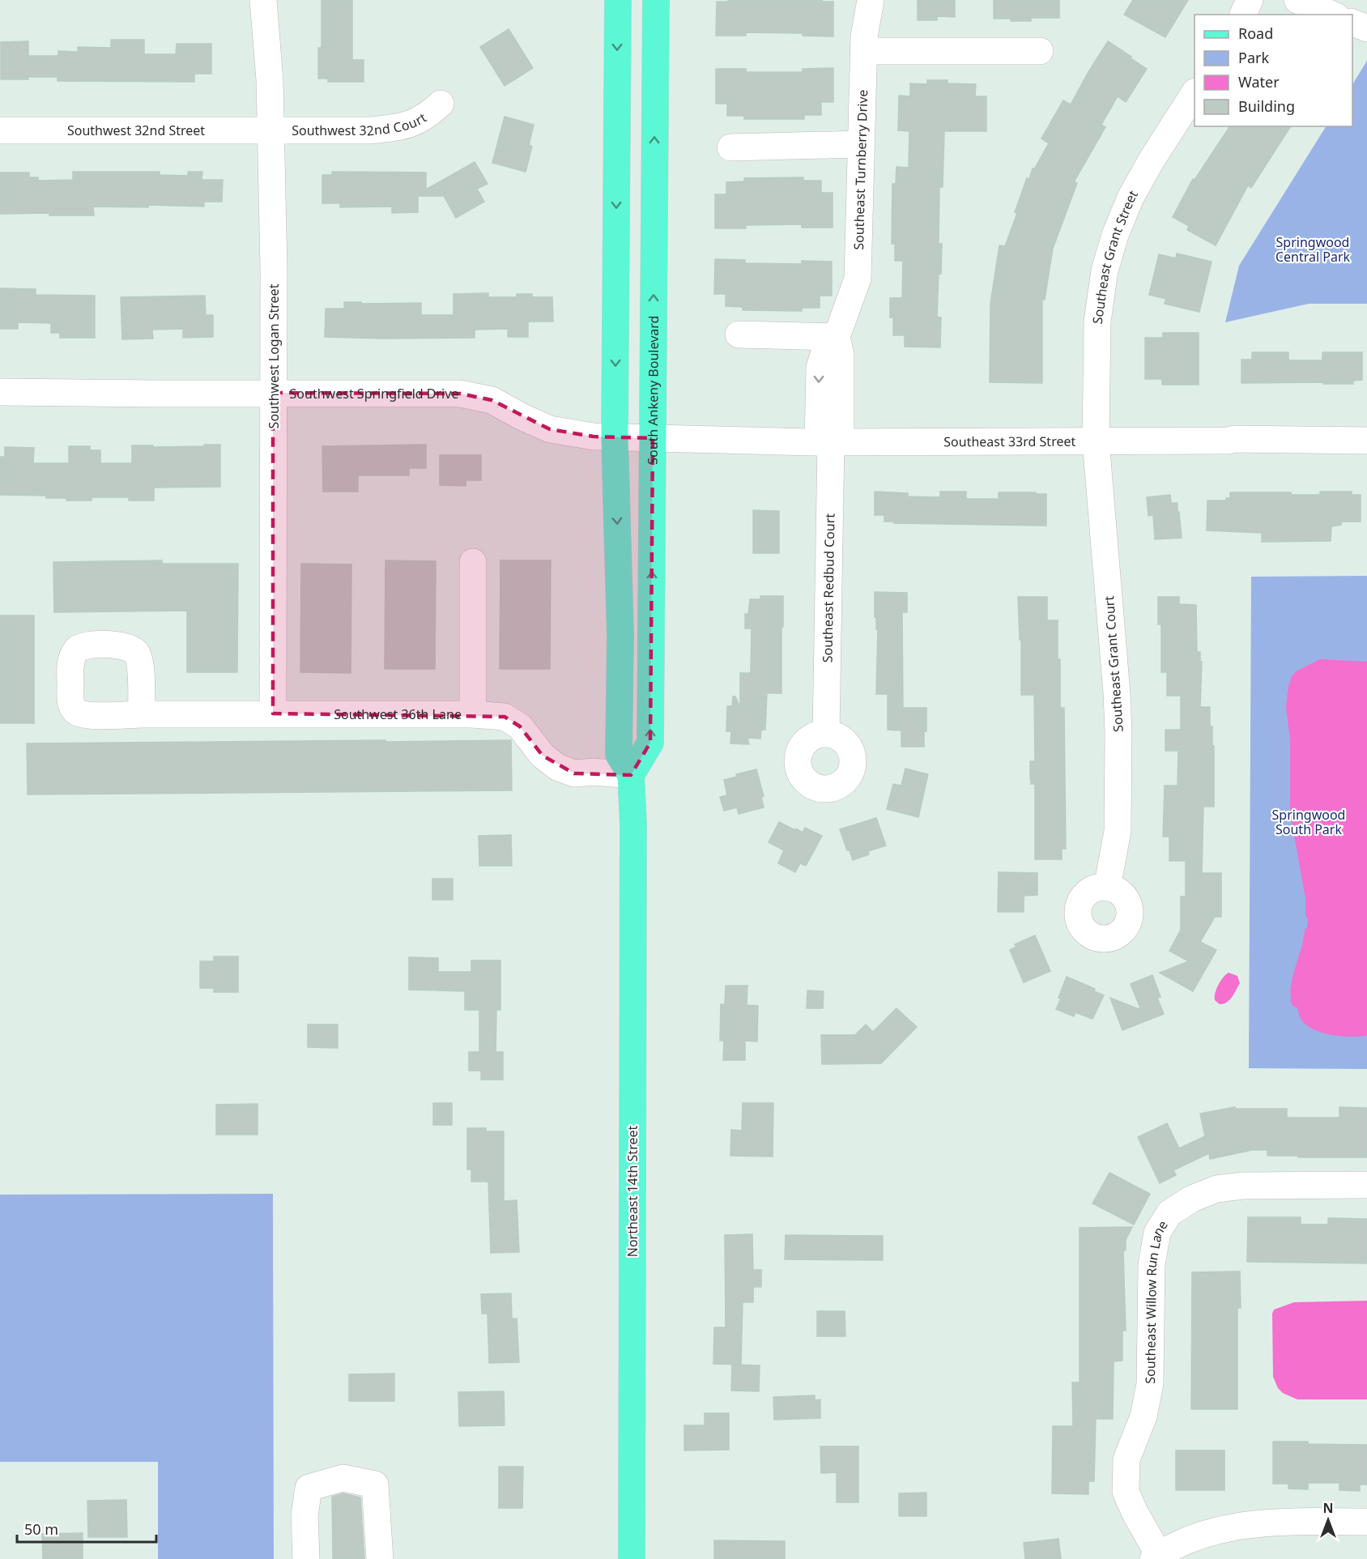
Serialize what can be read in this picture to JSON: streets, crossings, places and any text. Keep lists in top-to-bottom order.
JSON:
{
  "streets": {
    "main road": ["South Ankeny Boulevard", "Northeast 14th Street"],
    "street": [
      "Southwest 32nd Court",
      "Southwest 32nd Street",
      "Southeast Turnberry Drive",
      "Southeast Grant Street",
      "Southwest Logan Street",
      "Southwest Springfield Drive",
      "Southeast 33rd Street",
      "Southeast Redbud Court",
      "Southeast Grant Court",
      "Southwest 36th Lane",
      "Southeast Willow Run Lane"
    ]
  },
  "crossings": [
    ["Southwest 32nd Court", "Southwest 32nd Street"],
    ["Southwest 32nd Court", "Southwest Logan Street"],
    ["Southwest 32nd Street", "Southwest Logan Street"],
    ["Southeast Turnberry Drive", "Southeast 33rd Street"],
    ["Southeast Turnberry Drive", "Southeast Redbud Court"],
    ["Southeast Grant Street", "Southeast 33rd Street"],
    ["Southeast Grant Street", "Southeast Grant Court"],
    ["Southwest Logan Street", "Southwest Springfield Drive"],
    ["Southwest Logan Street", "Southwest 36th Lane"],
    ["South Ankeny Boulevard", "Southwest Springfield Drive"],
    ["South Ankeny Boulevard", "Southeast 33rd Street"],
    ["South Ankeny Boulevard", "Southwest 36th Lane"],
    ["South Ankeny Boulevard", "Northeast 14th Street"],
    ["Southwest Springfield Drive", "Southeast 33rd Street"],
    ["Southeast 33rd Street", "Southeast Redbud Court"],
    ["Southeast 33rd Street", "Southeast Grant Court"],
    ["Southwest 36th Lane", "Northeast 14th Street"]
  ],
  "parks": ["Springwood Central Park", "Springwood South Park"],
  "legend": [
    "Road",
    "Park",
    "Water",
    "Building"
  ],
  "scale_bar": "50 m",
  "north": "top"
}
